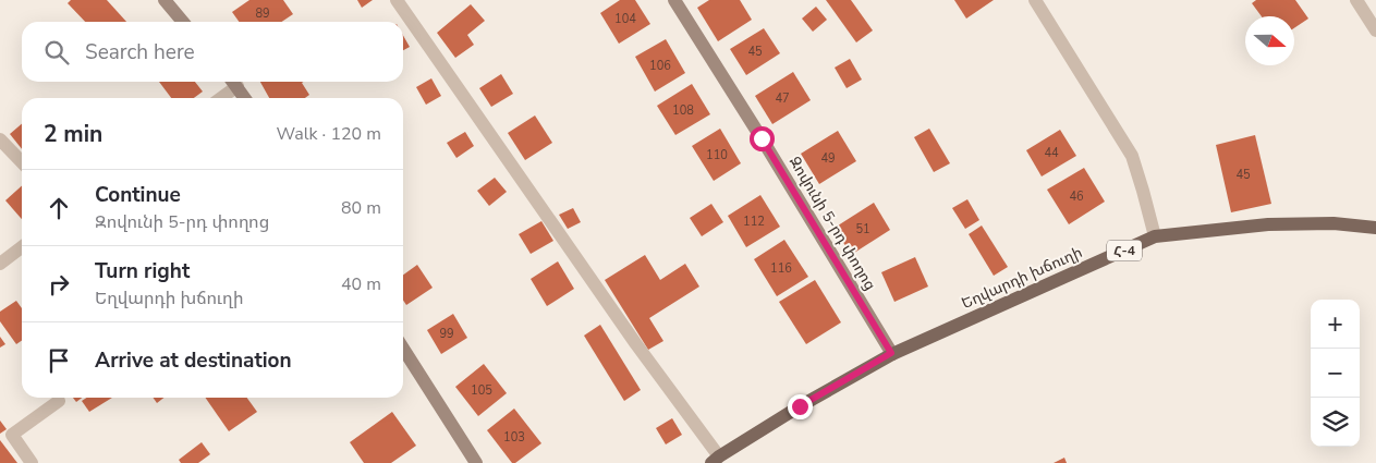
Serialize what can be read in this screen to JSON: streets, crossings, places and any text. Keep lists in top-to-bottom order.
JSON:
{
  "streets": {
    "main road": ["Հ-4", "Եղվարդի խճուղի"],
    "street": ["Զովունի 5-րդ փողոց"]
  },
  "crossings": [
    ["Զովունի 5-րդ փողոց", "Եղվարդի խճուղի"]
  ],
  "house_numbers": [
    "89",
    "104",
    "45",
    "106",
    "47",
    "108",
    "44",
    "110",
    "49",
    "45",
    "46",
    "112",
    "51",
    "116",
    "99",
    "105",
    "103"
  ],
  "north": "right",
  "page": {
    "search": "Search here",
    "heading": ["2 min", "Walk · 120 m"],
    "list": [
      ["Continue", "Զովունի 5-րդ փողոց", "80 m"],
      ["Turn right", "Եղվարդի խճուղի", "40 m"],
      "Arrive at destination"
    ],
    "map_buttons": ["+", "−"]
  }
}
